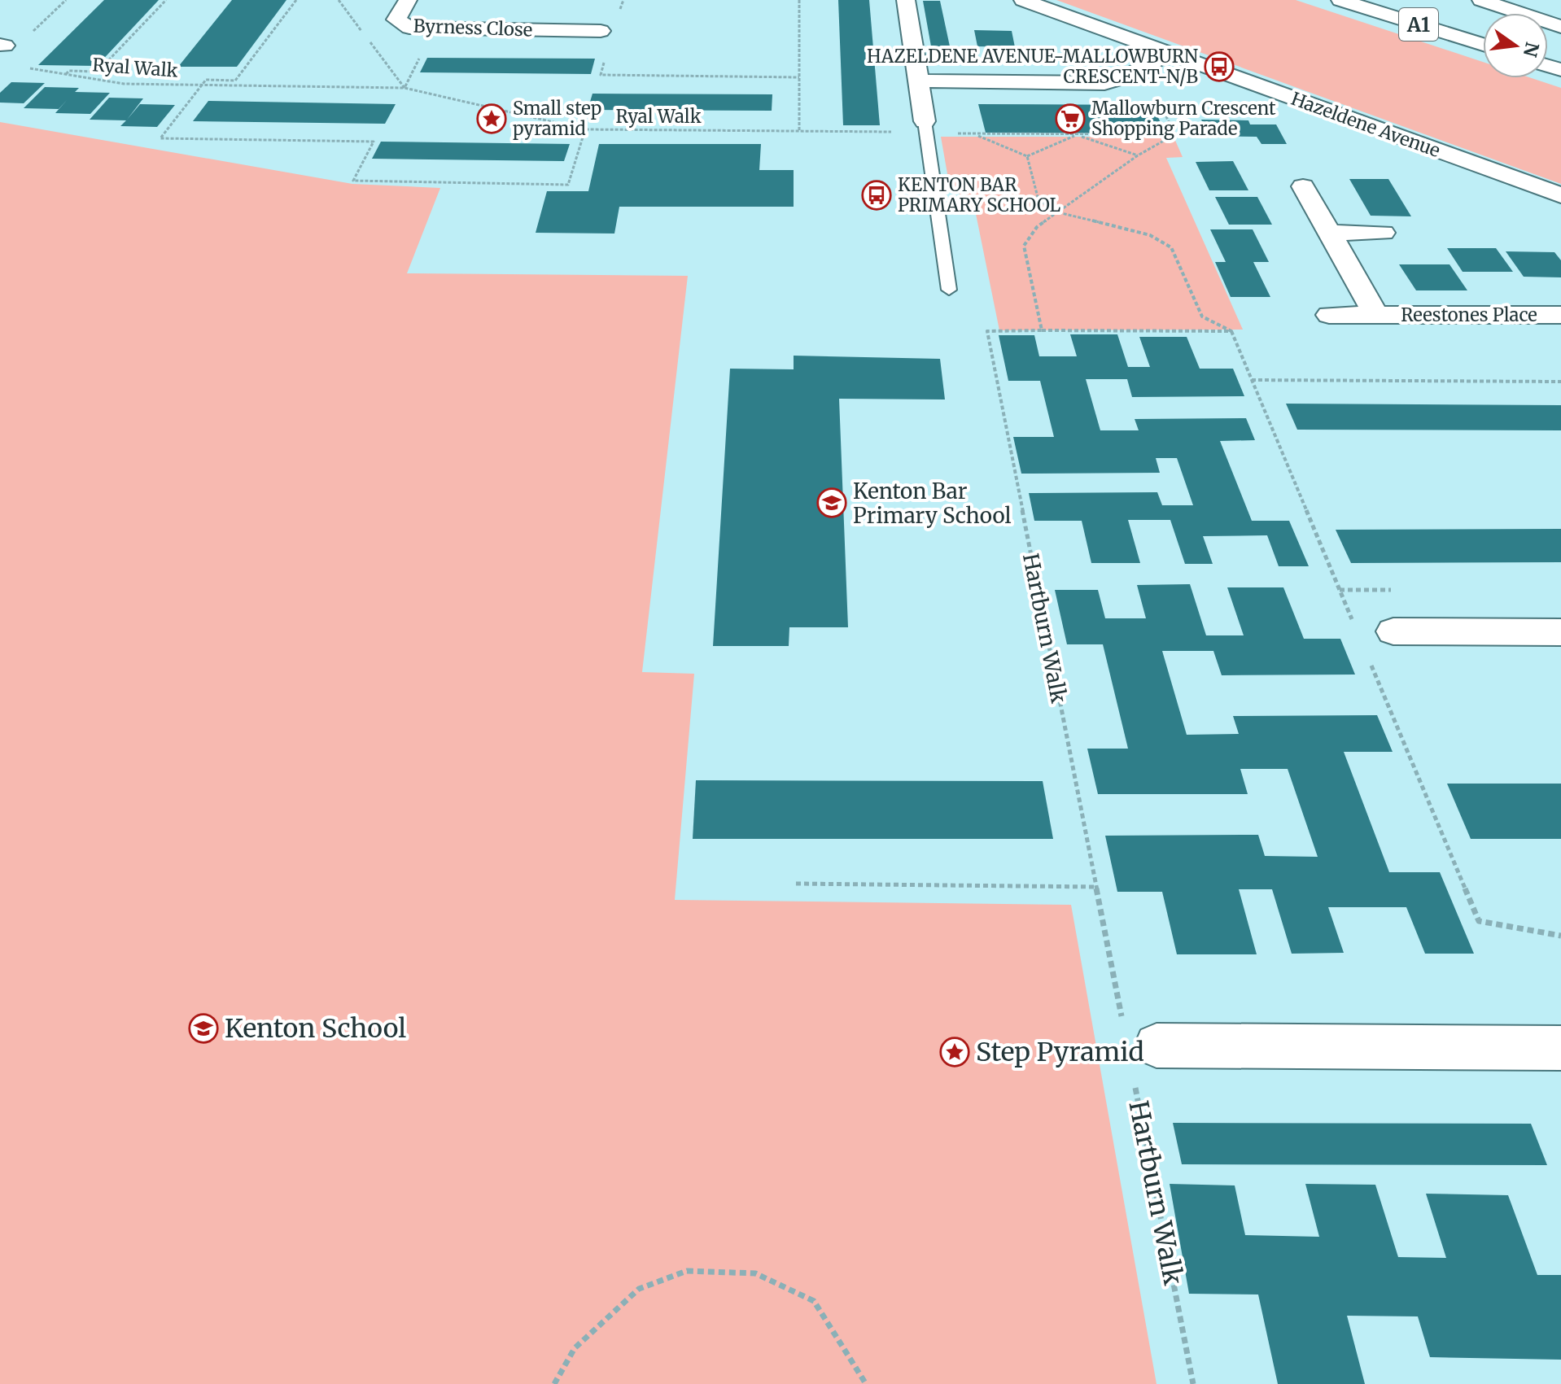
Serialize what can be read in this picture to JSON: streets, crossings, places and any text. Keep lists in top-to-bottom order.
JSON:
{
  "streets": {
    "main road": [
      "A1",
      "Byrness Close",
      "Hazeldene Avenue",
      "Reestones Place"
    ],
    "path": ["Ryal Walk", "Hartburn Walk"]
  },
  "places": {
    "bus stop": ["HAZELDENE AVENUE-MALLOWBURN CRESCENT-N/B", "KENTON BAR PRIMARY SCHOOL"],
    "place": ["Small step pyramid", "Step Pyramid"],
    "supermarket": ["Mallowburn Crescent Shopping Parade"],
    "school or university": ["Kenton Bar Primary School", "Kenton School"]
  },
  "north": "right"
}
